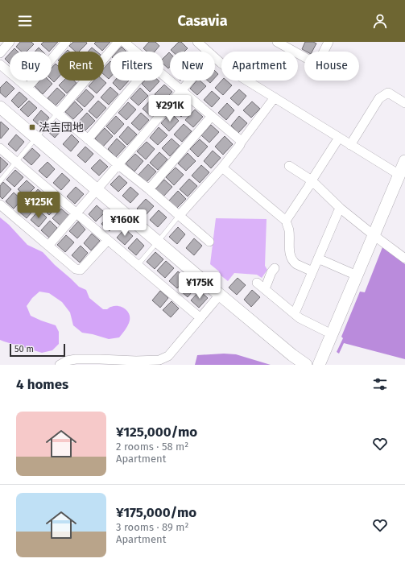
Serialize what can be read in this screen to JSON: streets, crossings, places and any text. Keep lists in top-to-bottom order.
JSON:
{
  "places": {
    "transit": ["法吉団地"]
  },
  "scale_bar": "50 m",
  "page": {
    "header": "Casavia",
    "chip": [
      "Buy",
      "Rent",
      "Filters",
      "New",
      "Apartment",
      "House"
    ],
    "price": [
      "¥291K",
      "¥125K",
      "¥160K",
      "¥175K"
    ],
    "scale": "50 m",
    "heading": "4 homes",
    "list": [
      {
        "name": "¥125,000/mo",
        "note": "2 rooms · 58 m² · Apartment"
      },
      {
        "name": "¥175,000/mo",
        "note": "3 rooms · 89 m² · Apartment"
      }
    ]
  }
}
